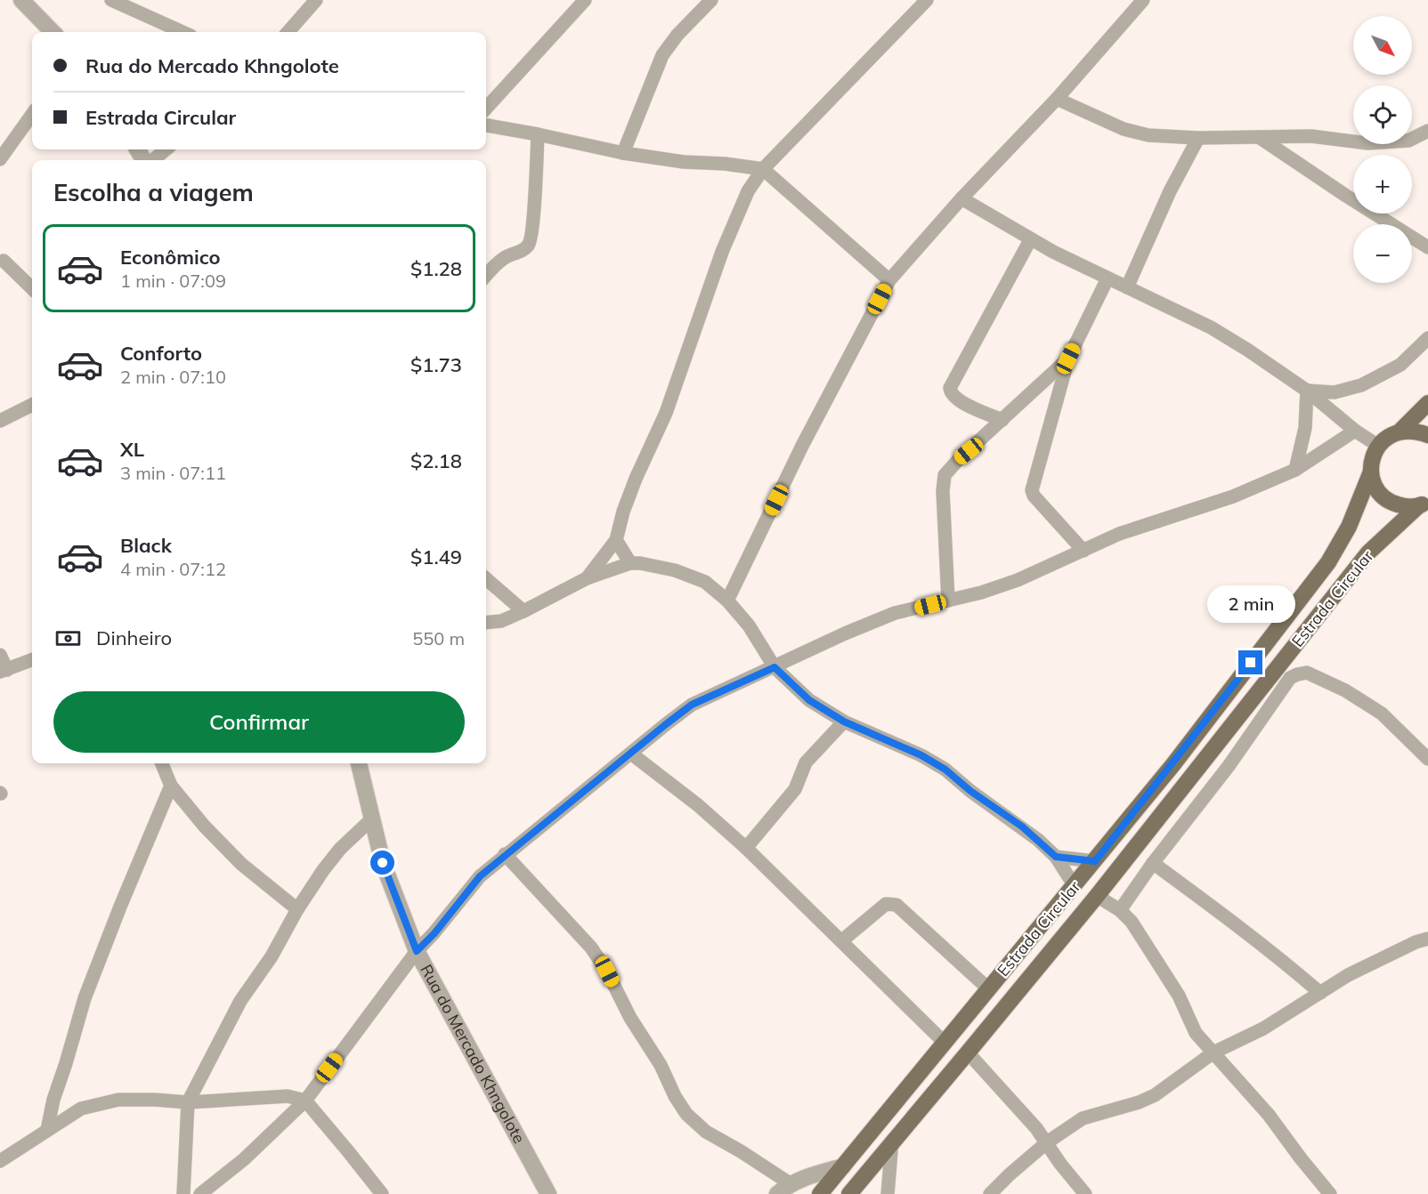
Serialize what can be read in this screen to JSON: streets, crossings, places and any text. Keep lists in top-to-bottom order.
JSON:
{
  "streets": {
    "main road": ["Estrada Circular"],
    "street": ["Rua do Mercado Khngolote"]
  },
  "north": "bottom right",
  "page": {
    "map_buttons": ["+", "−"],
    "banner": ["Rua do Mercado Khngolote", "Estrada Circular"],
    "heading": "Escolha a viagem",
    "list": [
      {
        "name": "Econômico",
        "note": "1 min · 07:09",
        "value": "$1.28"
      },
      {
        "name": "Conforto",
        "note": "2 min · 07:10",
        "value": "$1.73"
      },
      {
        "name": "XL",
        "note": "3 min · 07:11",
        "value": "$2.18"
      },
      {
        "name": "Black",
        "note": "4 min · 07:12",
        "value": "$1.49"
      }
    ],
    "bubble": "2 min",
    "pay": ["Dinheiro", "550 m"],
    "buttons": "Confirmar"
  }
}
